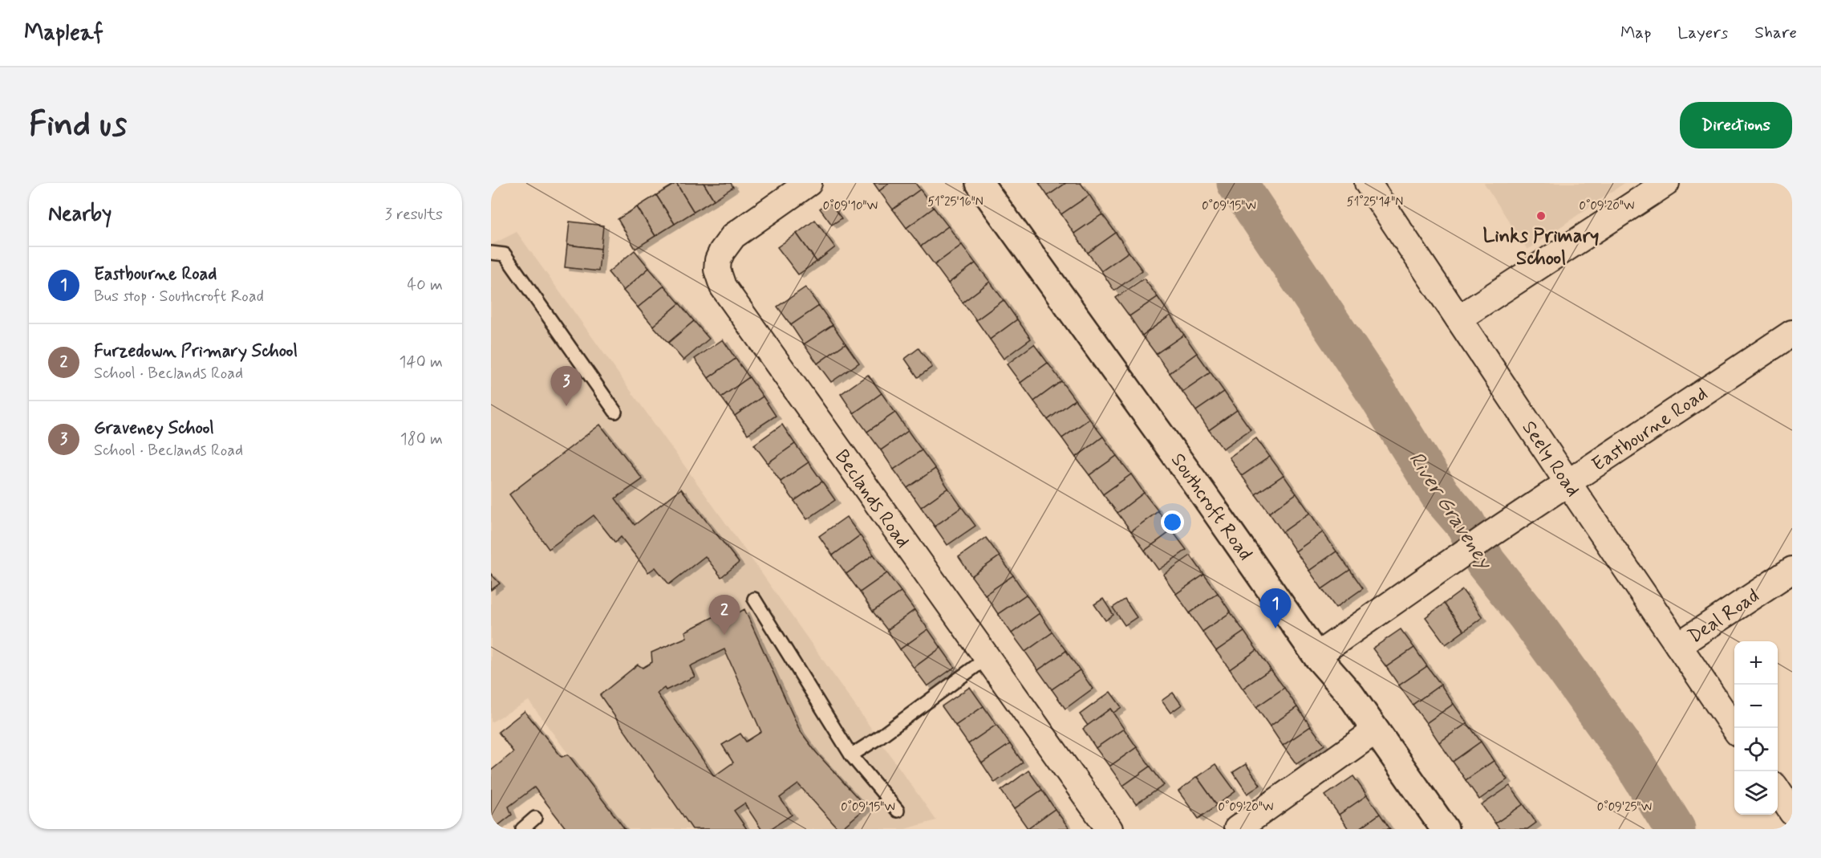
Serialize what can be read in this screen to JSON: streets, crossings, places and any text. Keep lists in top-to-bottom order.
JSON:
{
  "streets": {
    "street": [
      "Eastbourne Road",
      "Seely Road",
      "Beclands Road",
      "Southcroft Road",
      "Deal Road"
    ]
  },
  "crossings": [
    ["Eastbourne Road", "Seely Road"],
    ["Eastbourne Road", "Southcroft Road"],
    ["Seely Road", "Deal Road"]
  ],
  "water": ["River Graveney"],
  "places": ["Links Primary School"],
  "page": {
    "header": "Mapleaf",
    "nav": ["Map", "Layers", "Share"],
    "buttons": "Directions",
    "title": "Find us",
    "heading": ["Nearby", "3 results"],
    "list": [
      {
        "mark": "1",
        "name": "Eastbourne Road",
        "note": "Bus stop · Southcroft Road",
        "value": "40 m"
      },
      {
        "mark": "2",
        "name": "Furzedown Primary School",
        "note": "School · Beclands Road",
        "value": "140 m"
      },
      {
        "mark": "3",
        "name": "Graveney School",
        "note": "School · Beclands Road",
        "value": "180 m"
      }
    ],
    "pins": ["3", "1", "2"],
    "map_buttons": ["+", "−"]
  },
  "coordinates": [
    "51°25'16\"N",
    "51°25'14\"N",
    "0°09'10\"W",
    "0°09'15\"W",
    "0°09'20\"W",
    "0°09'25\"W"
  ]
}
